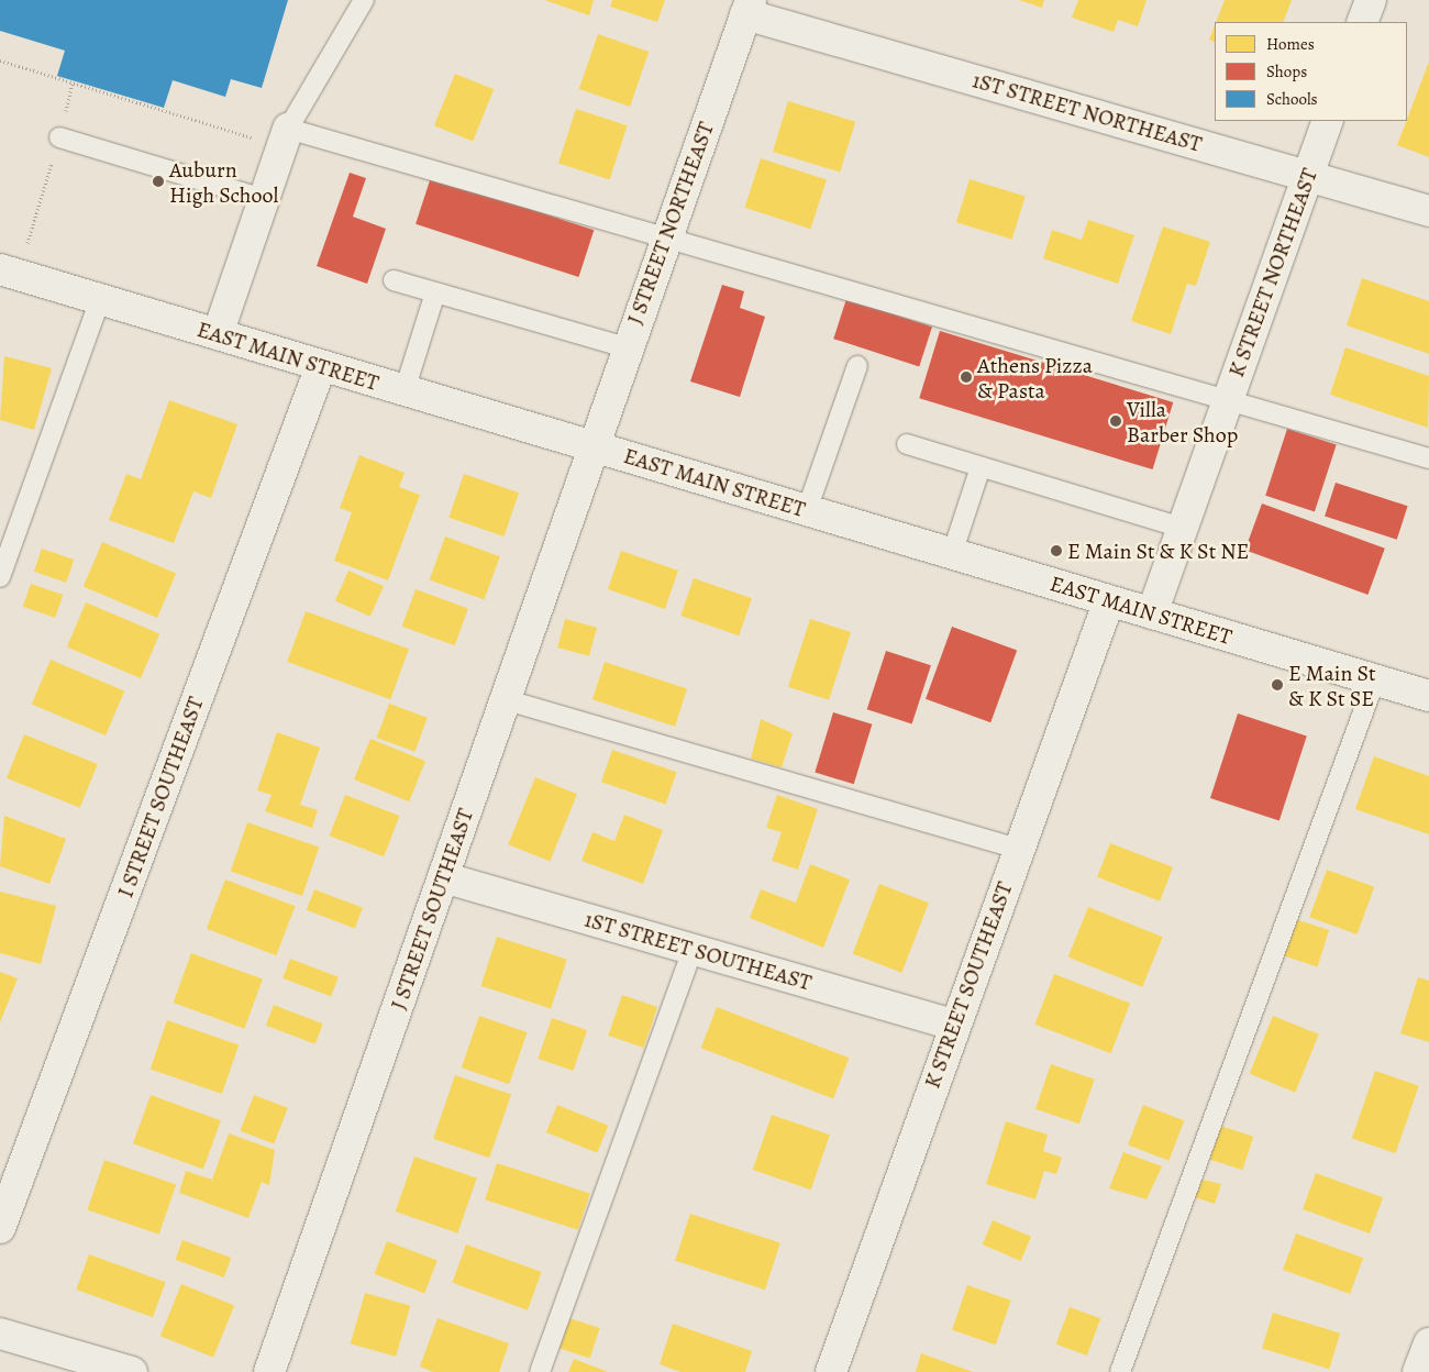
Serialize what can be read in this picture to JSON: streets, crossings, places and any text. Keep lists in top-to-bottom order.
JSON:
{
  "streets": {
    "street": [
      "1ST STREET NORTHEAST",
      "J STREET NORTHEAST",
      "K STREET NORTHEAST",
      "EAST MAIN STREET",
      "I STREET SOUTHEAST",
      "J STREET SOUTHEAST",
      "1ST STREET SOUTHEAST",
      "K STREET SOUTHEAST"
    ]
  },
  "crossings": [
    ["1ST STREET NORTHEAST", "J STREET NORTHEAST"],
    ["1ST STREET NORTHEAST", "K STREET NORTHEAST"],
    ["J STREET NORTHEAST", "EAST MAIN STREET"],
    ["J STREET NORTHEAST", "J STREET SOUTHEAST"],
    ["K STREET NORTHEAST", "EAST MAIN STREET"],
    ["EAST MAIN STREET", "I STREET SOUTHEAST"],
    ["EAST MAIN STREET", "J STREET SOUTHEAST"],
    ["EAST MAIN STREET", "K STREET SOUTHEAST"],
    ["J STREET SOUTHEAST", "1ST STREET SOUTHEAST"],
    ["1ST STREET SOUTHEAST", "K STREET SOUTHEAST"]
  ],
  "places": [
    "Auburn High School",
    "Athens Pizza & Pasta",
    "Villa Barber Shop",
    "E Main St & K St NE",
    "E Main St & K St SE"
  ],
  "legend": ["Homes", "Shops", "Schools"]
}
